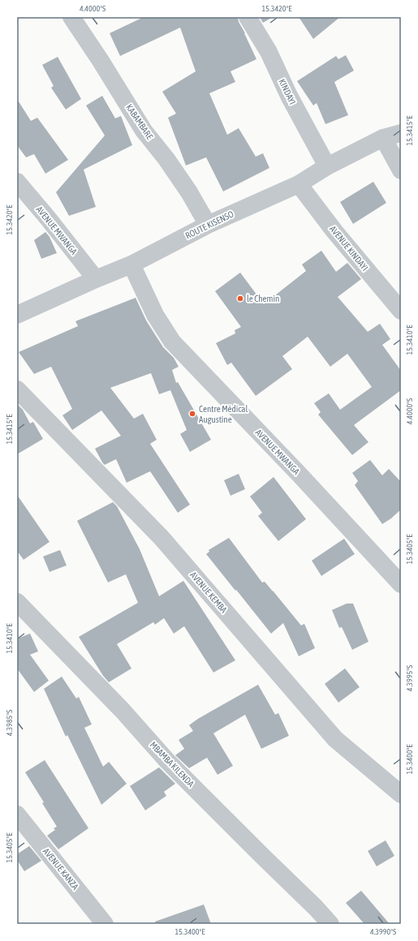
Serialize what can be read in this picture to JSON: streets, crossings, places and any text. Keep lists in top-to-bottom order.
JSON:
{
  "streets": {
    "street": [
      "KINDAYI",
      "KABAMBARE",
      "ROUTE KISENSO",
      "AVENUE MWANGA",
      "AVENUE KINDAYI",
      "AVENUE KEMBA",
      "MBAMBA KILENDA",
      "AVENUE KANZA"
    ]
  },
  "crossings": [
    ["KINDAYI", "ROUTE KISENSO"],
    ["KABAMBARE", "ROUTE KISENSO"],
    ["ROUTE KISENSO", "AVENUE MWANGA"],
    ["ROUTE KISENSO", "AVENUE KINDAYI"]
  ],
  "places": ["le Chemin", "Centre Médical Augustine"],
  "coordinates": [
    "4.4000°S",
    "15.3420°E",
    "15.3415°E",
    "15.3410°E",
    "15.3405°E",
    "4.3995°S",
    "4.3985°S",
    "15.3400°E",
    "4.3990°S"
  ]
}
